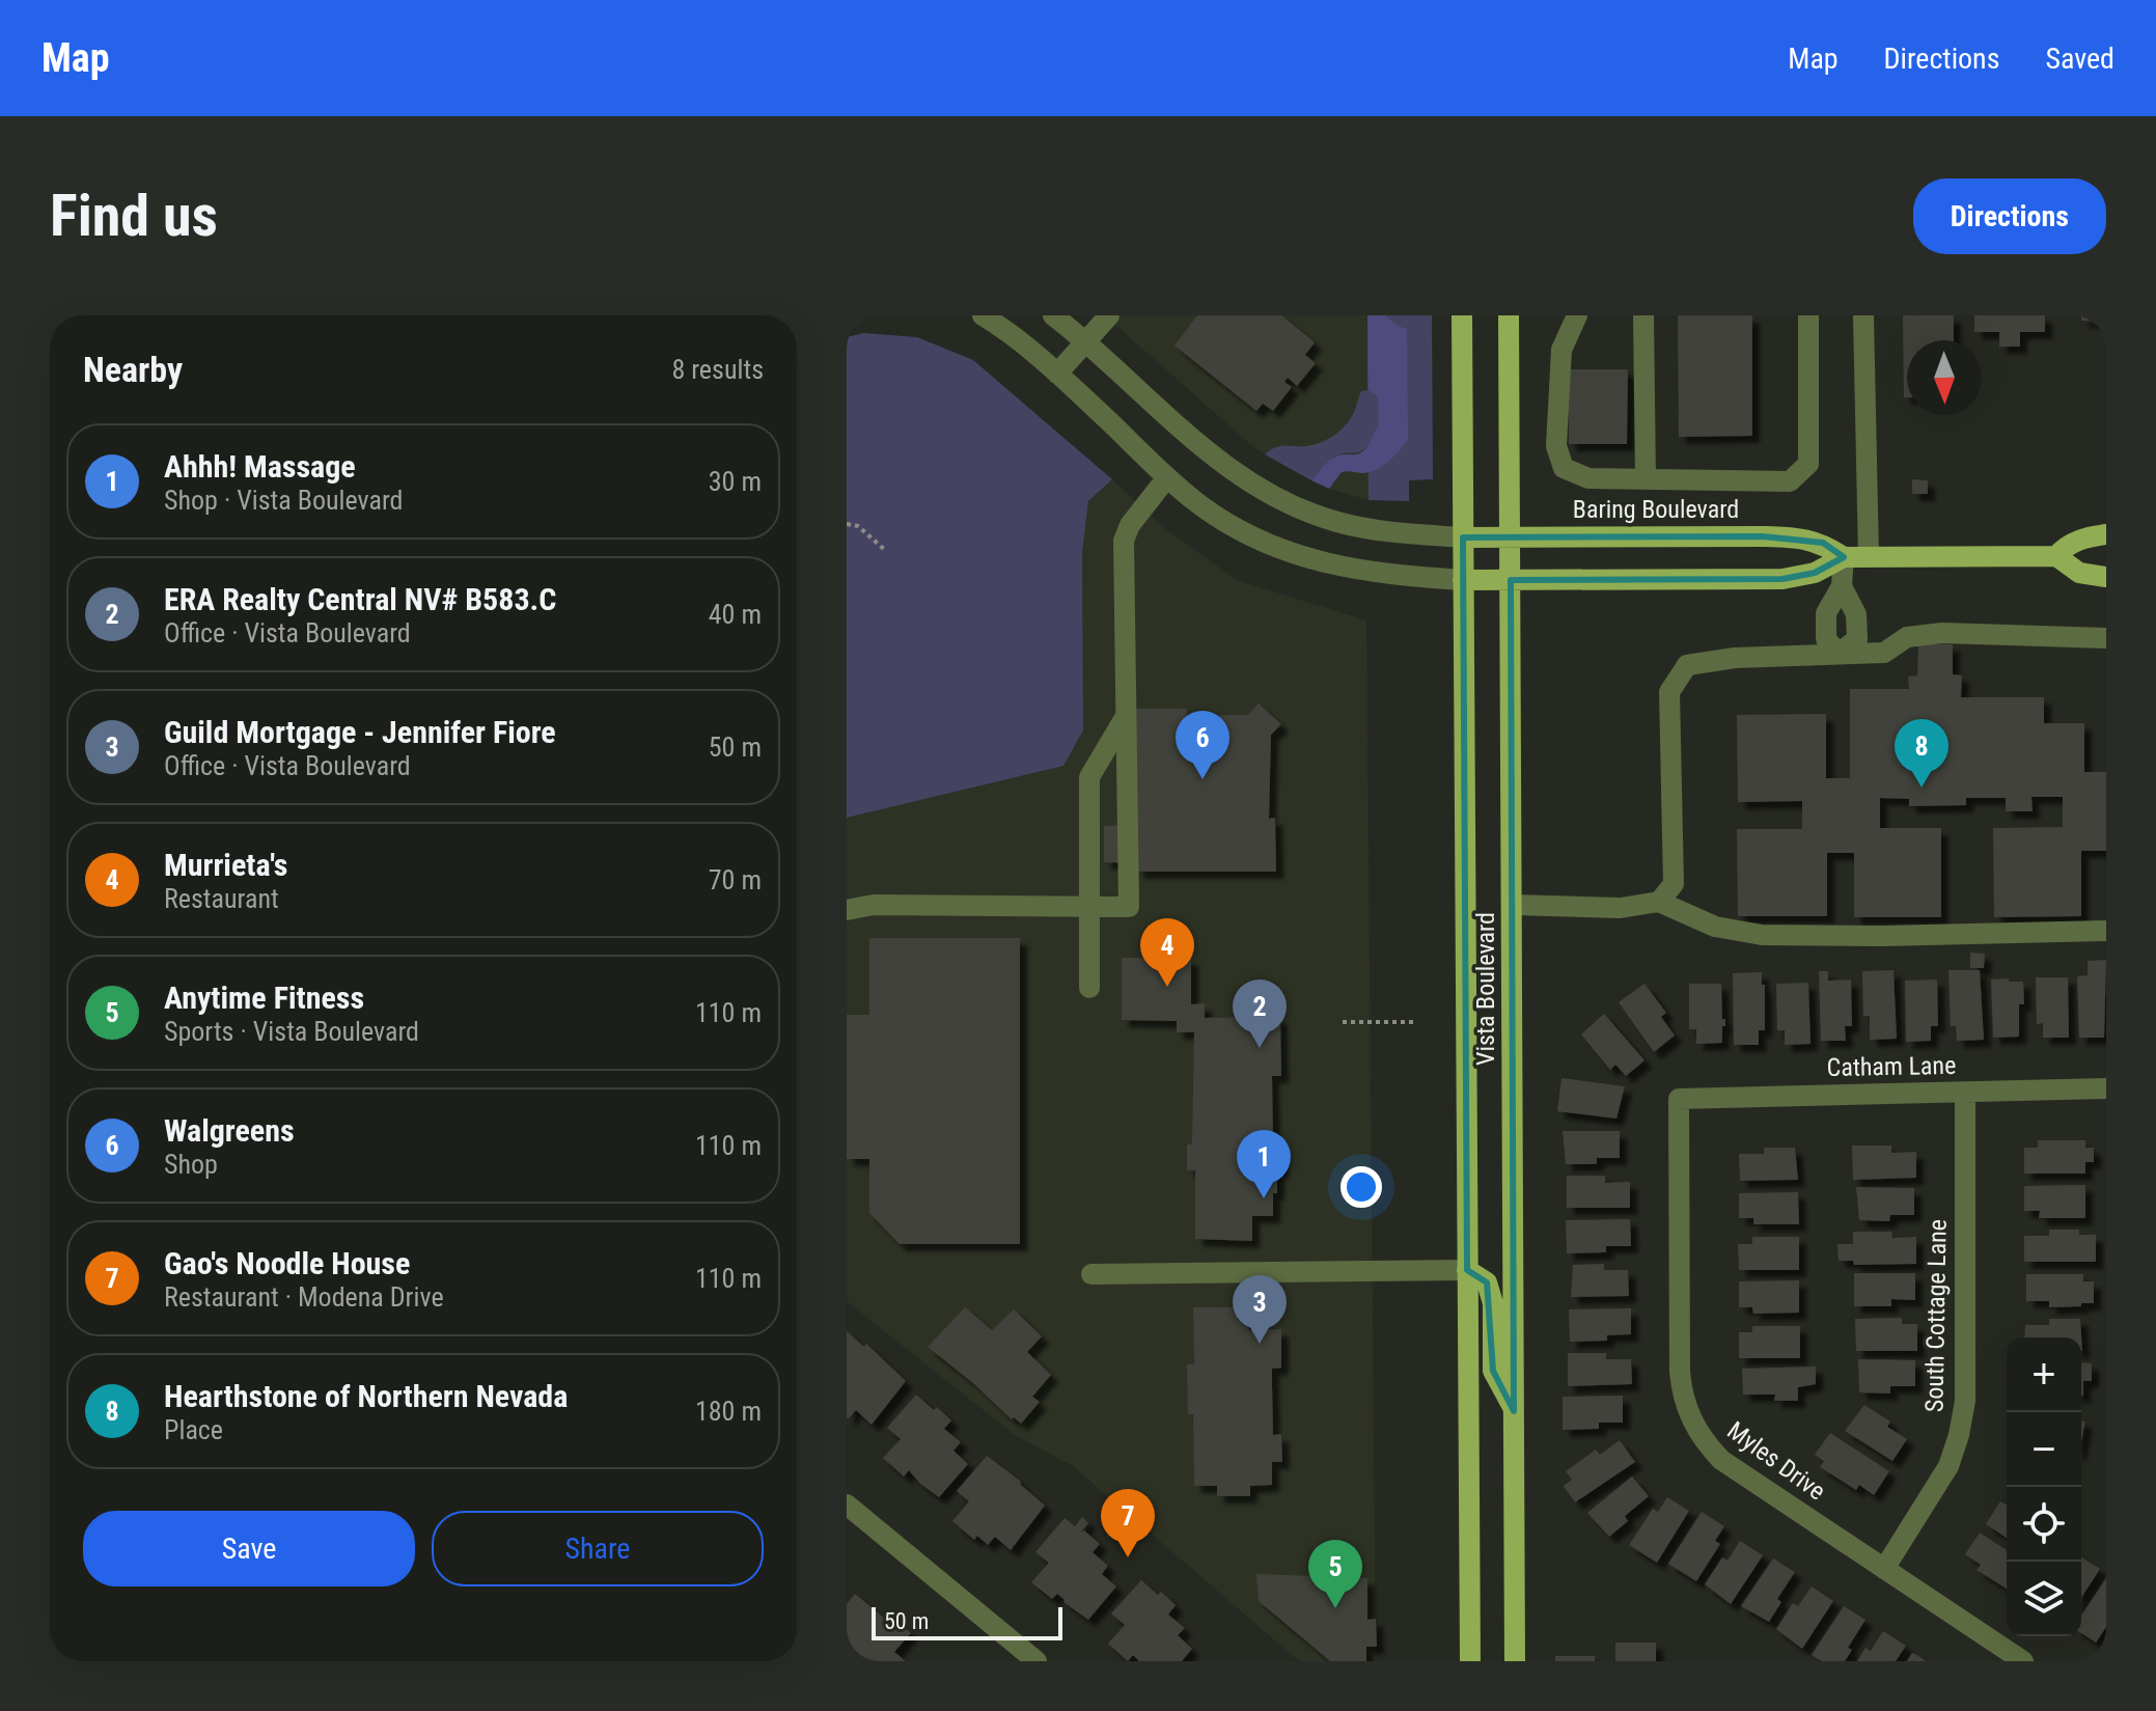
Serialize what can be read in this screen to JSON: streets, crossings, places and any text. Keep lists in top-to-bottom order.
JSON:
{
  "streets": {
    "main road": ["Baring Boulevard", "Vista Boulevard"],
    "street": ["Catham Lane", "South Cottage Lane", "Myles Drive"]
  },
  "crossings": [
    ["Baring Boulevard", "Vista Boulevard"],
    ["Catham Lane", "South Cottage Lane"],
    ["Catham Lane", "Myles Drive"],
    ["South Cottage Lane", "Myles Drive"]
  ],
  "scale_bar": "50 m",
  "north": "bottom",
  "page": {
    "header": "Map",
    "nav": ["Map", "Directions", "Saved"],
    "buttons": [
      "Directions",
      ["Save", "Share"]
    ],
    "title": "Find us",
    "heading": ["Nearby", "8 results"],
    "list": [
      {
        "mark": "1",
        "name": "Ahhh! Massage",
        "note": "Shop · Vista Boulevard",
        "value": "30 m"
      },
      {
        "mark": "2",
        "name": "ERA Realty Central NV# B583.C",
        "note": "Office · Vista Boulevard",
        "value": "40 m"
      },
      {
        "mark": "3",
        "name": "Guild Mortgage - Jennifer Fiore",
        "note": "Office · Vista Boulevard",
        "value": "50 m"
      },
      {
        "mark": "4",
        "name": "Murrieta's",
        "note": "Restaurant",
        "value": "70 m"
      },
      {
        "mark": "5",
        "name": "Anytime Fitness",
        "note": "Sports · Vista Boulevard",
        "value": "110 m"
      },
      {
        "mark": "6",
        "name": "Walgreens",
        "note": "Shop",
        "value": "110 m"
      },
      {
        "mark": "7",
        "name": "Gao's Noodle House",
        "note": "Restaurant · Modena Drive",
        "value": "110 m"
      },
      {
        "mark": "8",
        "name": "Hearthstone of Northern Nevada",
        "note": "Place",
        "value": "180 m"
      }
    ],
    "pins": [
      "6",
      "8",
      "4",
      "2",
      "1",
      "3",
      "7",
      "5"
    ],
    "map_buttons": ["+", "−"],
    "scale": "50 m"
  }
}
